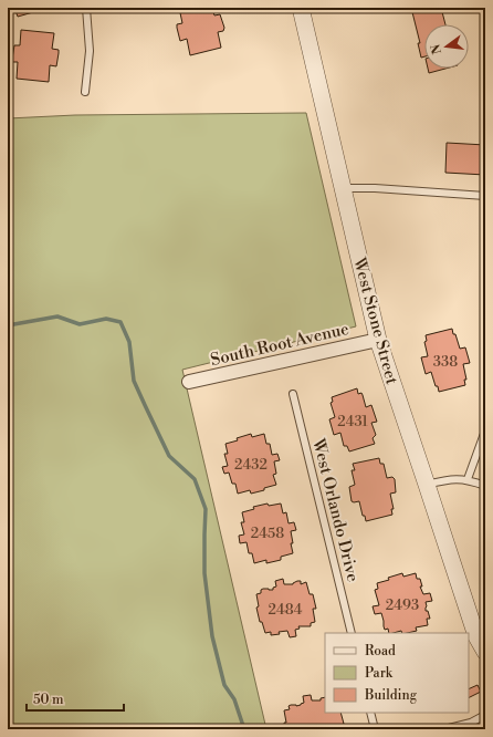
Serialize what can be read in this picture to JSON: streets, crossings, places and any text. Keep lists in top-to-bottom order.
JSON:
{
  "streets": {
    "street": ["West Stone Street", "South Root Avenue"],
    "lane": ["West Orlando Drive"]
  },
  "crossings": [
    ["West Stone Street", "South Root Avenue"]
  ],
  "house_numbers": [
    "338",
    "2431",
    "2432",
    "2458",
    "2493",
    "2484"
  ],
  "legend": ["Road", "Park", "Building"],
  "scale_bar": "50 m",
  "north": "left"
}
